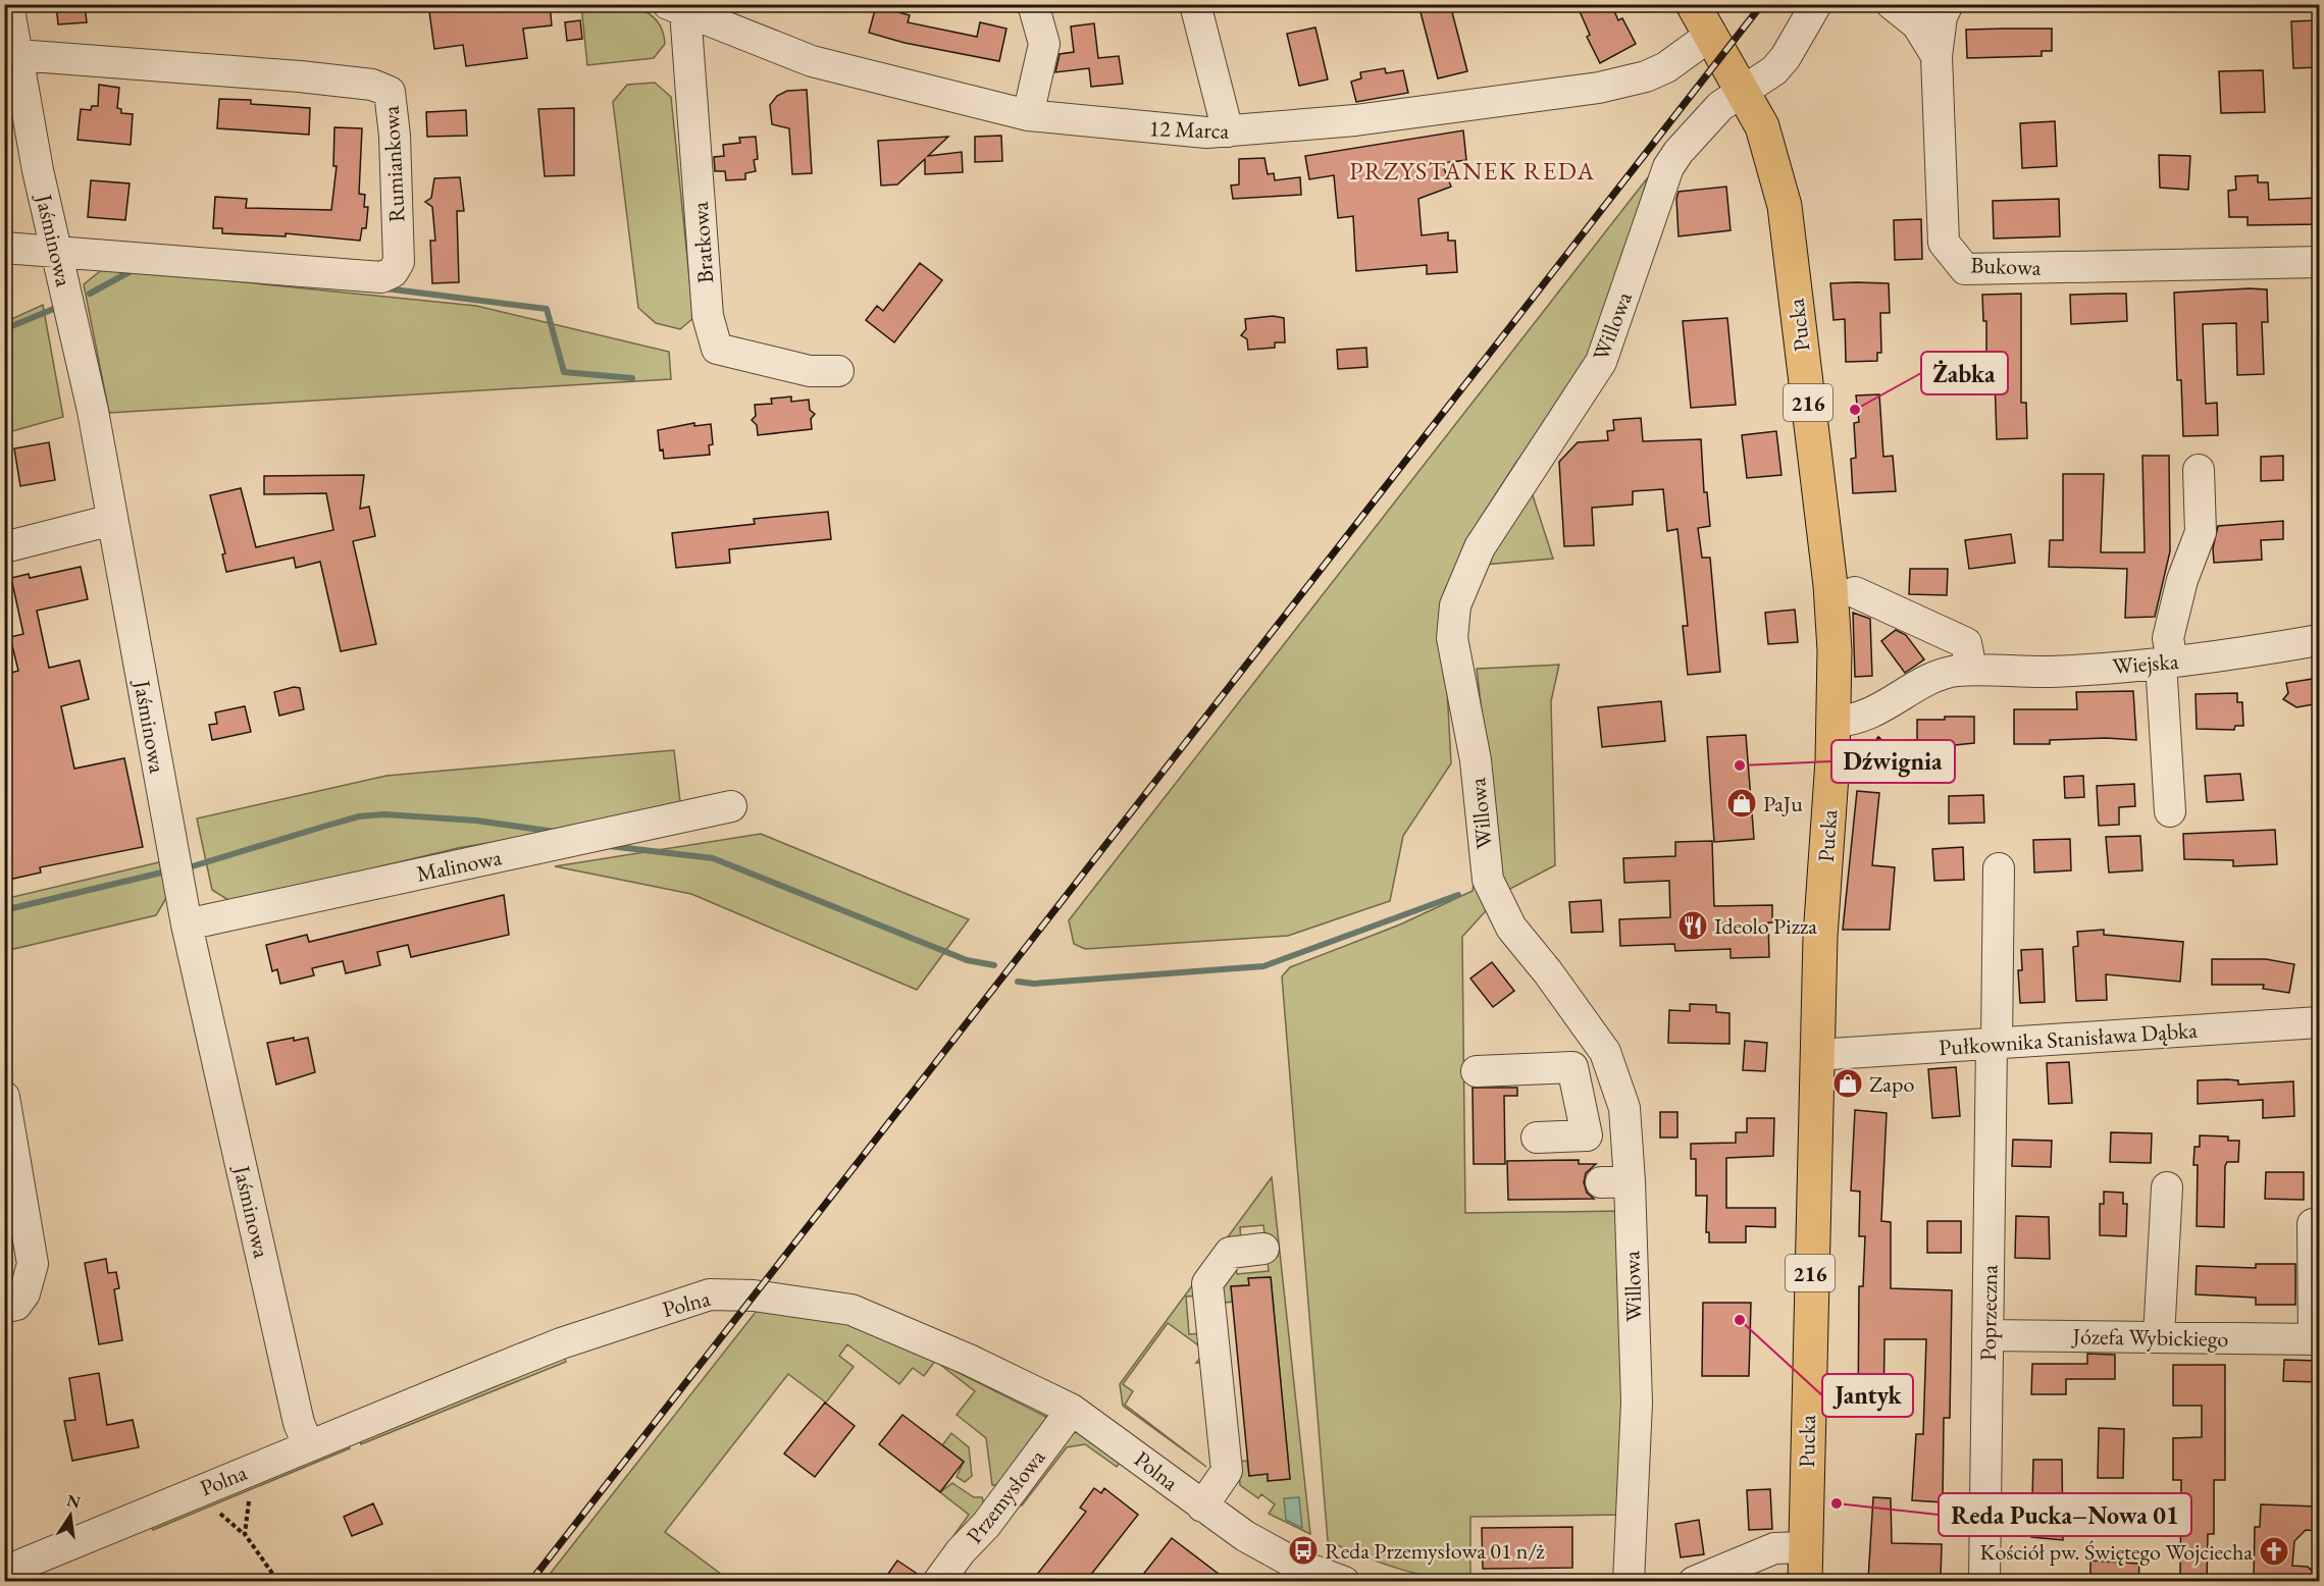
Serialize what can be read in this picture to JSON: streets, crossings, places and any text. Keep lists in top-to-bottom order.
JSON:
{
  "streets": {
    "main road": ["Pucka", "216"],
    "street": [
      "12 Marca",
      "Rumiankowa",
      "Jaśminowa",
      "Bratkowa",
      "Bukowa",
      "Willowa",
      "Wiejska",
      "Malinowa",
      "Pułkownika Stanisława Dąbka",
      "Polna",
      "Poprzeczna",
      "Józefa Wybickiego",
      "Przemysłowa"
    ]
  },
  "crossings": [
    ["12 Marca", "Bratkowa"],
    ["12 Marca", "Pucka"],
    ["Rumiankowa", "Jaśminowa"],
    ["Jaśminowa", "Malinowa"],
    ["Jaśminowa", "Polna"],
    ["Pucka", "Willowa"],
    ["Pucka", "Wiejska"],
    ["Pucka", "Pułkownika Stanisława Dąbka"],
    ["Pułkownika Stanisława Dąbka", "Poprzeczna"],
    ["Polna", "Przemysłowa"],
    ["Poprzeczna", "Józefa Wybickiego"]
  ],
  "districts": ["PRZYSTANEK REDA"],
  "places": {
    "other": [
      "Żabka",
      "Dźwignia",
      "Jantyk",
      "Reda Pucka–Nowa 01"
    ],
    "shop": ["PaJu", "Zapo"],
    "restaurant": ["Ideolo Pizza"],
    "bus stop": ["Reda Przemysłowa 01 n/ż"],
    "church": ["Kościół pw. Świętego Wojciecha"]
  },
  "north": "top"
}
